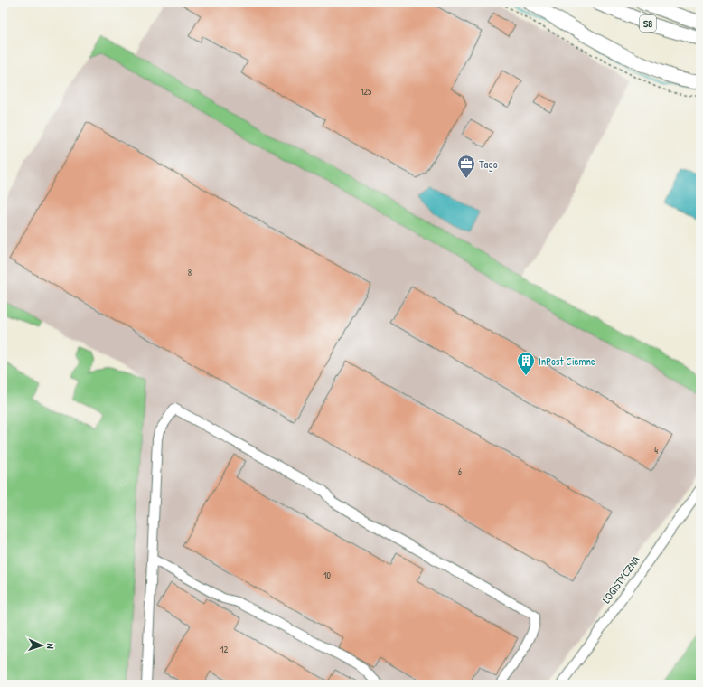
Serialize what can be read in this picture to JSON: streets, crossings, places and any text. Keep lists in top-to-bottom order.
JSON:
{
  "streets": {
    "highway": ["S8"],
    "street": ["LOGISTYCZNA"]
  },
  "places": {
    "office": ["Tago"],
    "building": ["InPost Ciemne"]
  },
  "house_numbers": [
    "125",
    "8",
    "4",
    "6",
    "10",
    "12"
  ],
  "north": "right"
}
